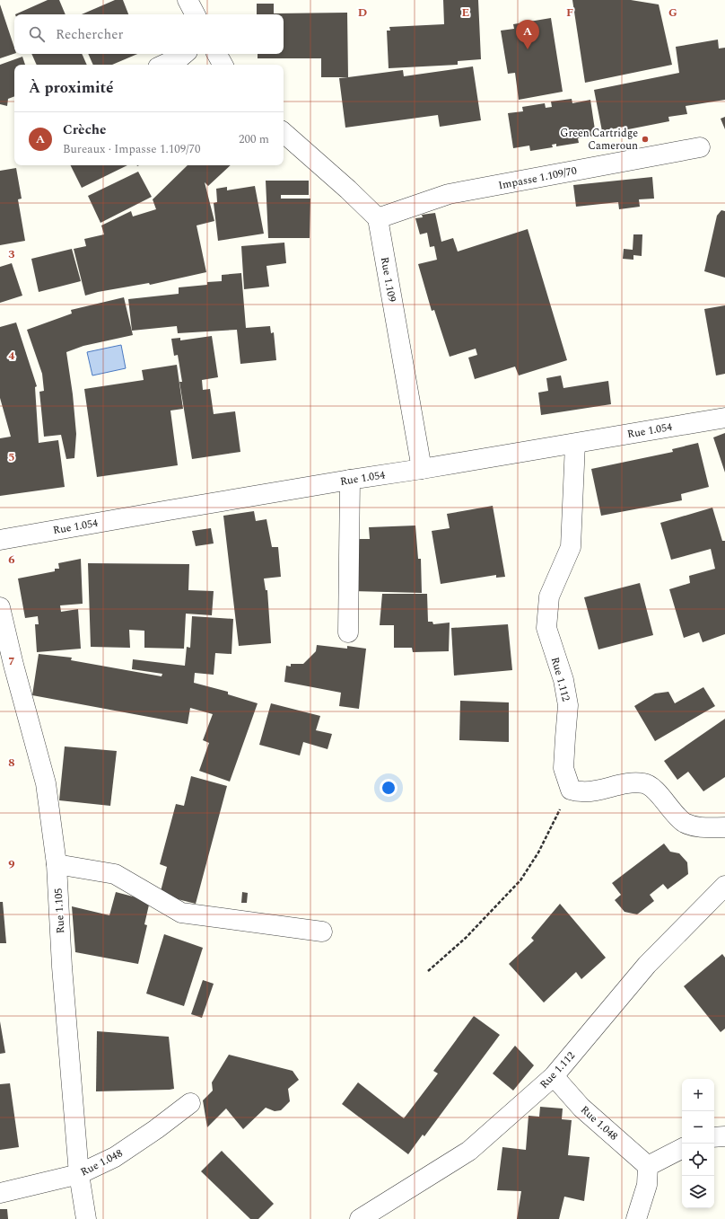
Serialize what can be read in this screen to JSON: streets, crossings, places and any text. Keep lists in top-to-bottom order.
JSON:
{
  "streets": {
    "street": [
      "Impasse 1.109/70",
      "Rue 1.109",
      "Rue 1.054",
      "Rue 1.112",
      "Rue 1.105",
      "Rue 1.048"
    ]
  },
  "crossings": [
    ["Impasse 1.109/70", "Rue 1.109"],
    ["Rue 1.109", "Rue 1.054"],
    ["Rue 1.054", "Rue 1.112"],
    ["Rue 1.112", "Rue 1.048"],
    ["Rue 1.105", "Rue 1.048"]
  ],
  "places": ["Green Cartridge Cameroun"],
  "page": {
    "search": "Rechercher",
    "pins": "A",
    "heading": "À proximité",
    "list": [
      {
        "mark": "A",
        "name": "Crèche",
        "note": "Bureaux · Impasse 1.109/70",
        "value": "200 m"
      }
    ],
    "map_buttons": ["+", "−"]
  },
  "grid": {
    "columns": [
      "D",
      "E",
      "F",
      "G"
    ],
    "rows": [
      "3",
      "4",
      "5",
      "6",
      "7",
      "8",
      "9"
    ]
  }
}
